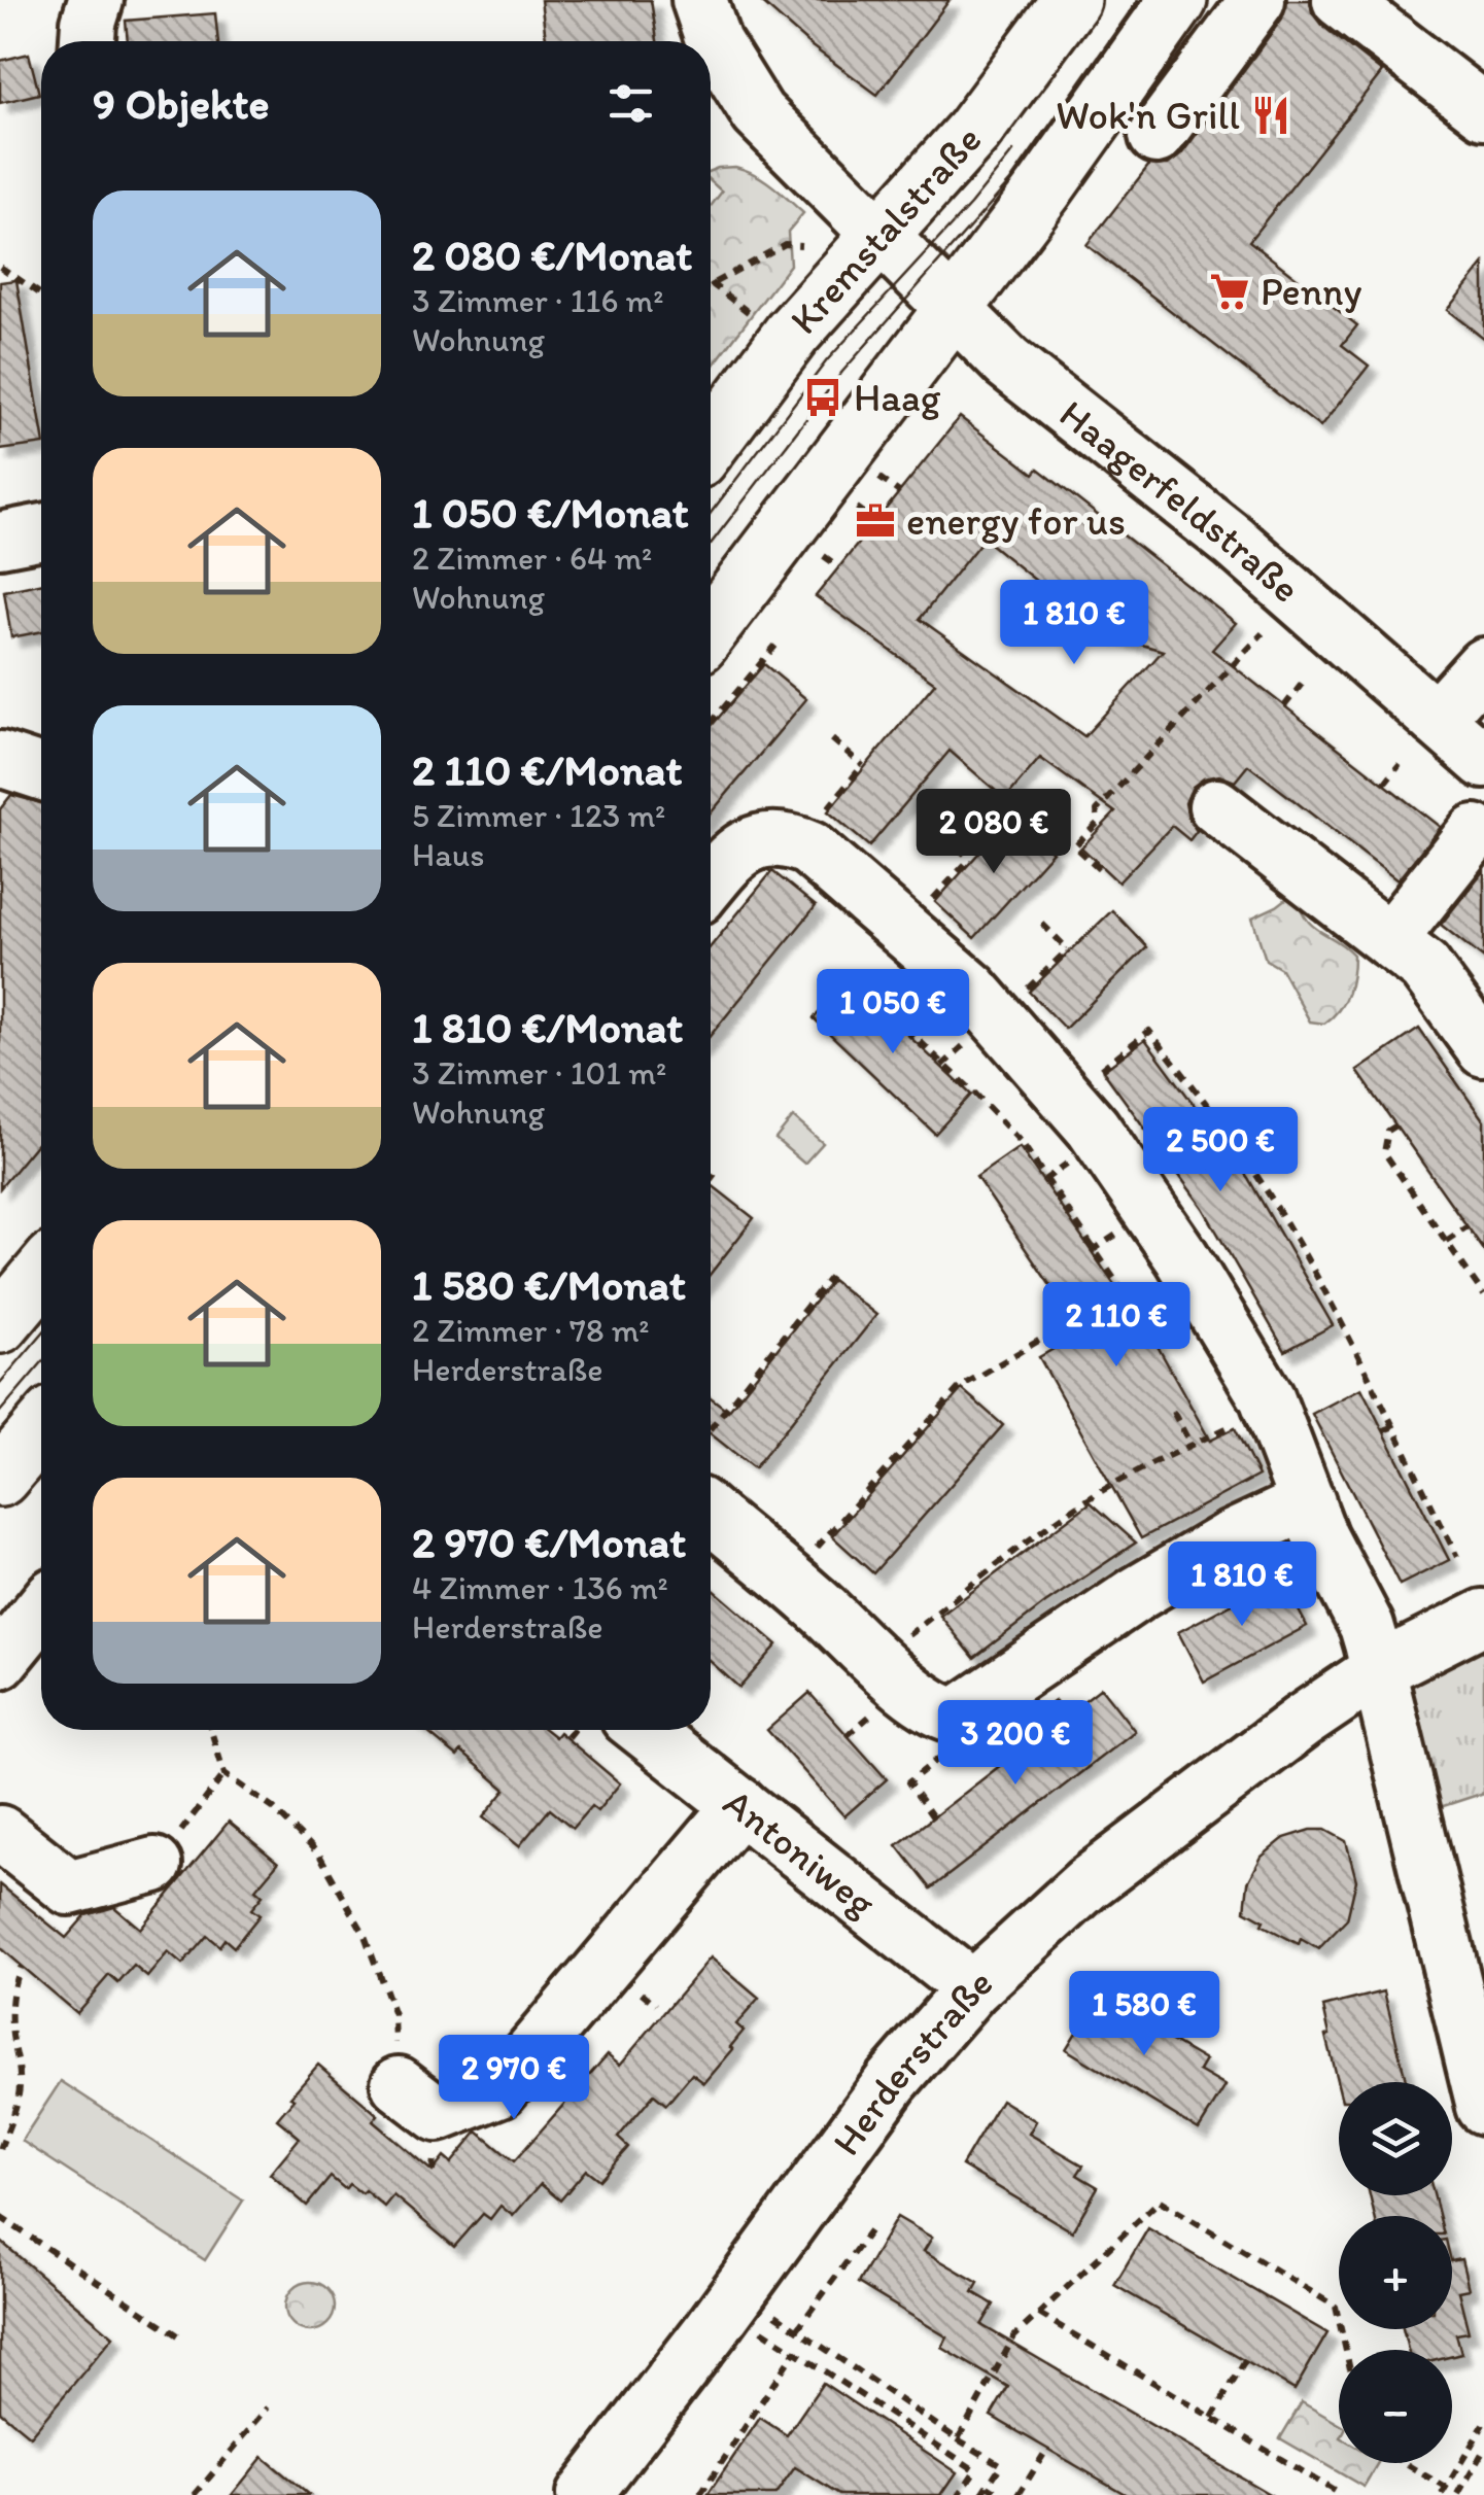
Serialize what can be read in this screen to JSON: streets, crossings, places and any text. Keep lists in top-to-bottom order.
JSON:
{
  "streets": {
    "main road": ["Kremstalstraße"],
    "street": ["Haagerfeldstraße", "Antoniweg", "Herderstraße"]
  },
  "crossings": [
    ["Kremstalstraße", "Haagerfeldstraße"],
    ["Antoniweg", "Herderstraße"]
  ],
  "places": {
    "restaurant": ["Wok'n Grill"],
    "supermarket": ["Penny"],
    "bus stop": ["Haag"],
    "office": ["energy for us"]
  },
  "page": {
    "heading": "9 Objekte",
    "list": [
      {
        "name": "2 080 €/Monat",
        "note": "3 Zimmer · 116 m² · Wohnung"
      },
      {
        "name": "1 050 €/Monat",
        "note": "2 Zimmer · 64 m² · Wohnung"
      },
      {
        "name": "2 110 €/Monat",
        "note": "5 Zimmer · 123 m² · Haus"
      },
      {
        "name": "1 810 €/Monat",
        "note": "3 Zimmer · 101 m² · Wohnung"
      },
      {
        "name": "1 580 €/Monat",
        "note": "2 Zimmer · 78 m² · Herderstraße"
      },
      {
        "name": "2 970 €/Monat",
        "note": "4 Zimmer · 136 m² · Herderstraße"
      }
    ],
    "price": [
      "1 810 €",
      "2 080 €",
      "1 050 €",
      "2 500 €",
      "2 110 €",
      "1 810 €",
      "3 200 €",
      "1 580 €",
      "2 970 €"
    ],
    "map_buttons": ["+", "−"]
  }
}
